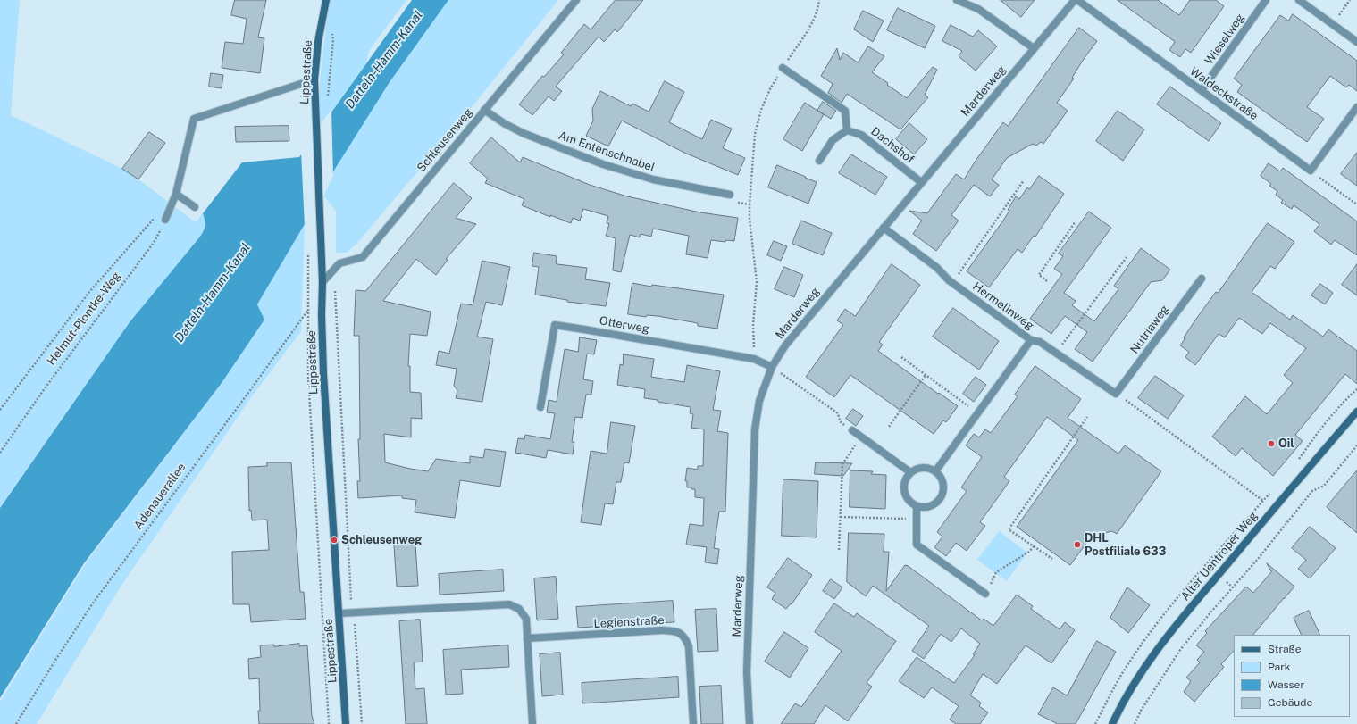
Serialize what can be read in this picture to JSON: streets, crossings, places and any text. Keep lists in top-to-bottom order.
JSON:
{
  "streets": {
    "main road": ["Lippestraße", "Alter Uentroper Weg"],
    "street": [
      "Wieselweg",
      "Marderweg",
      "Waldeckstraße",
      "Schleusenweg",
      "Dachshof",
      "Am Entenschnabel",
      "Hermelinweg",
      "Otterweg",
      "Nutriaweg",
      "Legienstraße"
    ],
    "path": ["Helmut-Plontke-Weg", "Adenauerallee"]
  },
  "crossings": [
    ["Wieselweg", "Waldeckstraße"],
    ["Lippestraße", "Schleusenweg"],
    ["Marderweg", "Waldeckstraße"],
    ["Marderweg", "Dachshof"],
    ["Marderweg", "Hermelinweg"],
    ["Marderweg", "Otterweg"],
    ["Schleusenweg", "Am Entenschnabel"],
    ["Hermelinweg", "Nutriaweg"]
  ],
  "water": ["Datteln-Hamm-Kanal"],
  "places": ["Oil", "Schleusenweg", "DHL Postfiliale 633"],
  "legend": [
    "Straße",
    "Park",
    "Wasser",
    "Gebäude"
  ]
}
